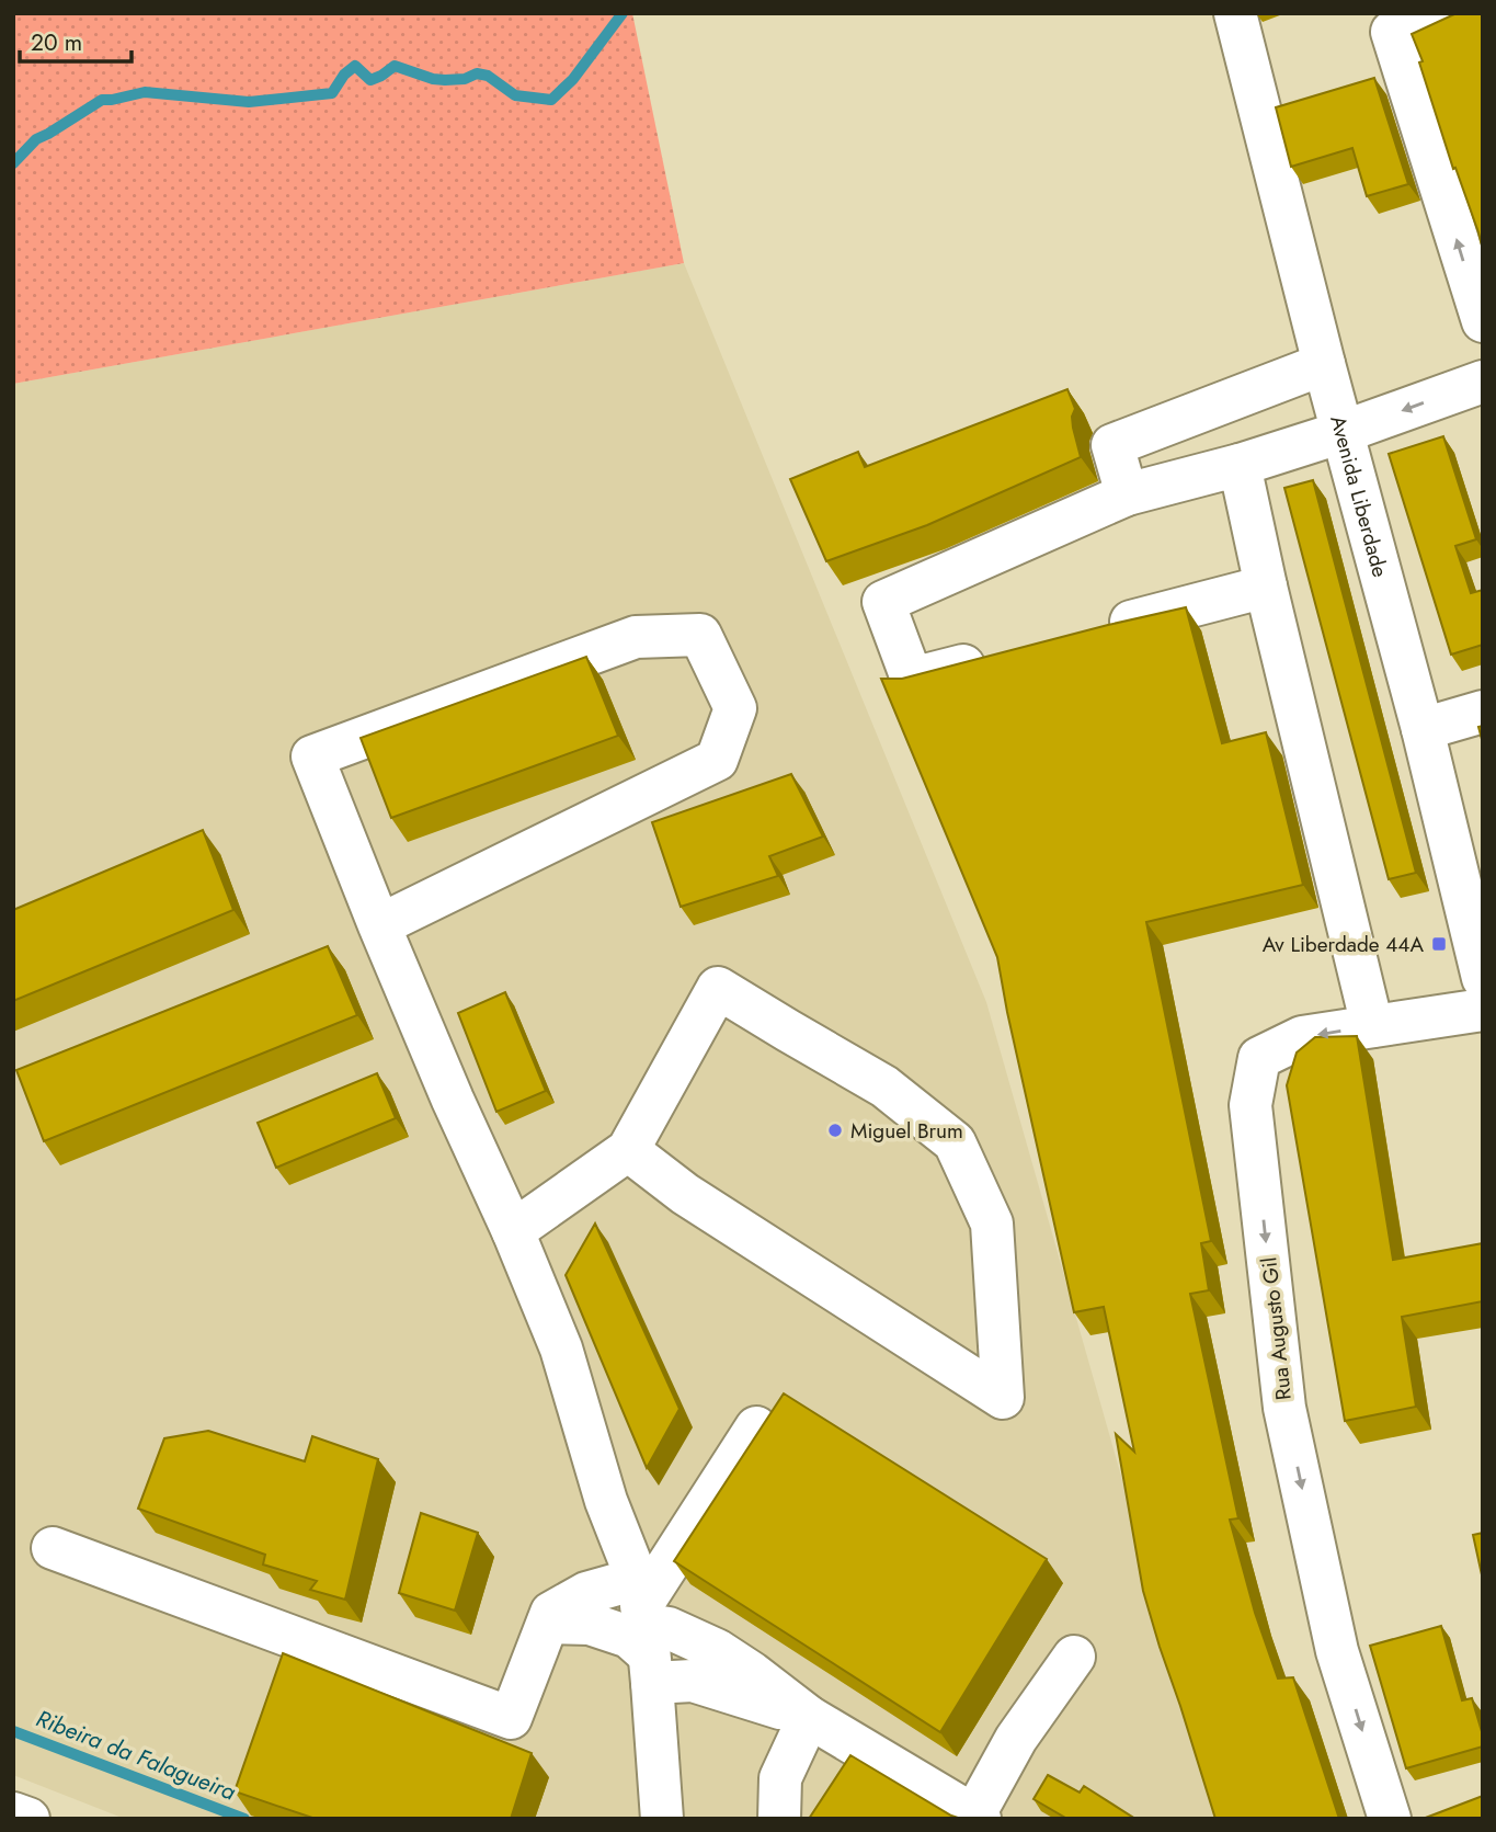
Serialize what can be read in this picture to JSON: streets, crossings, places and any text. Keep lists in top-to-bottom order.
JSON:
{
  "streets": {
    "street": ["Avenida Liberdade", "Rua Augusto Gil"]
  },
  "water": ["Ribeira da Falagueira"],
  "places": {
    "transit": ["Av Liberdade 44A"],
    "other": ["Miguel Brum"]
  },
  "scale_bar": "20 m"
}
